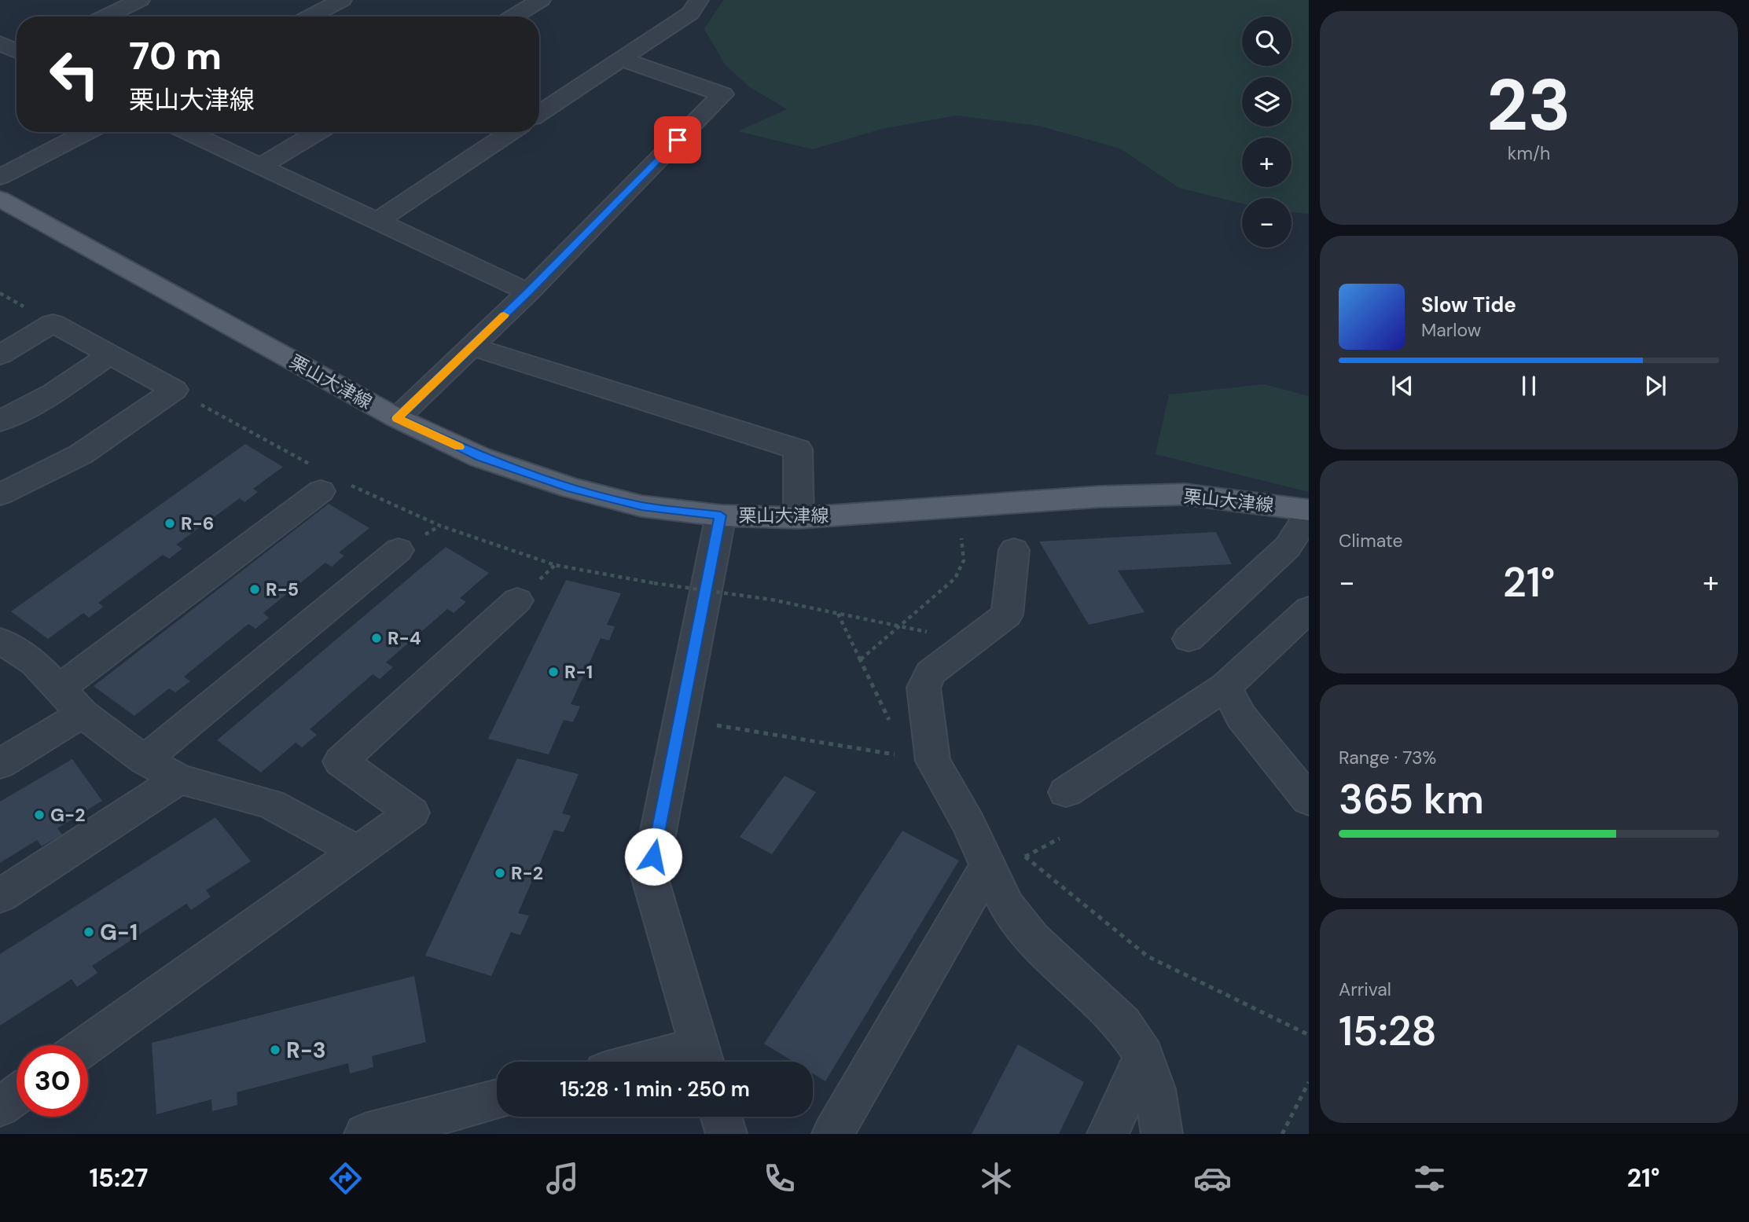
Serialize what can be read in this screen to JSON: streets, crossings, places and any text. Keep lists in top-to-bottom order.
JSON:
{
  "streets": {
    "main road": ["栗山大津線"]
  },
  "places": [
    "R-6",
    "R-5",
    "R-4",
    "R-1",
    "G-2",
    "R-2",
    "G-1",
    "R-3"
  ],
  "page": {
    "tile": [
      ["23", "km/h"],
      "Climate",
      ["Range · 73%", "365 km"],
      ["Arrival", "15:28"]
    ],
    "map_buttons": ["+", "−"],
    "turn": ["70 m", "栗山大津線"],
    "song": ["Slow Tide", "Marlow"],
    "heat": ["−", "21°", "+"],
    "limit": "30",
    "trip": "15:28 · 1 min · 250 m",
    "tabs": ["15:27", "21°"]
  }
}
